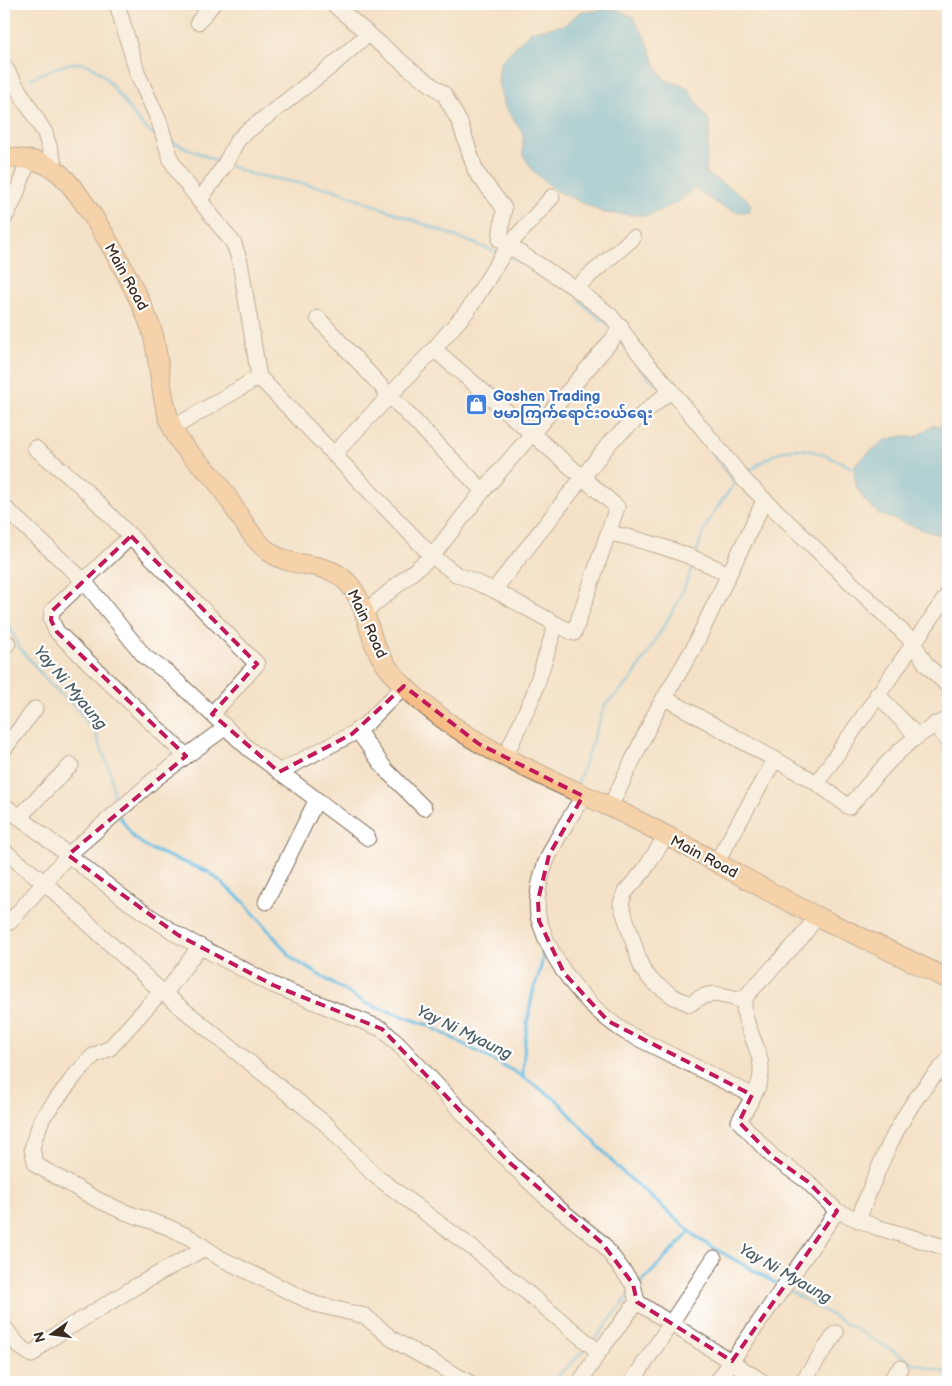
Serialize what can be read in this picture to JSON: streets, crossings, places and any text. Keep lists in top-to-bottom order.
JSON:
{
  "streets": {
    "main road": ["Main Road"]
  },
  "water": ["Yay Ni Myaung"],
  "places": {
    "shop": ["Goshen Trading ဗမာကြက်ရောင်းဝယ်ရေး"]
  },
  "north": "left"
}
